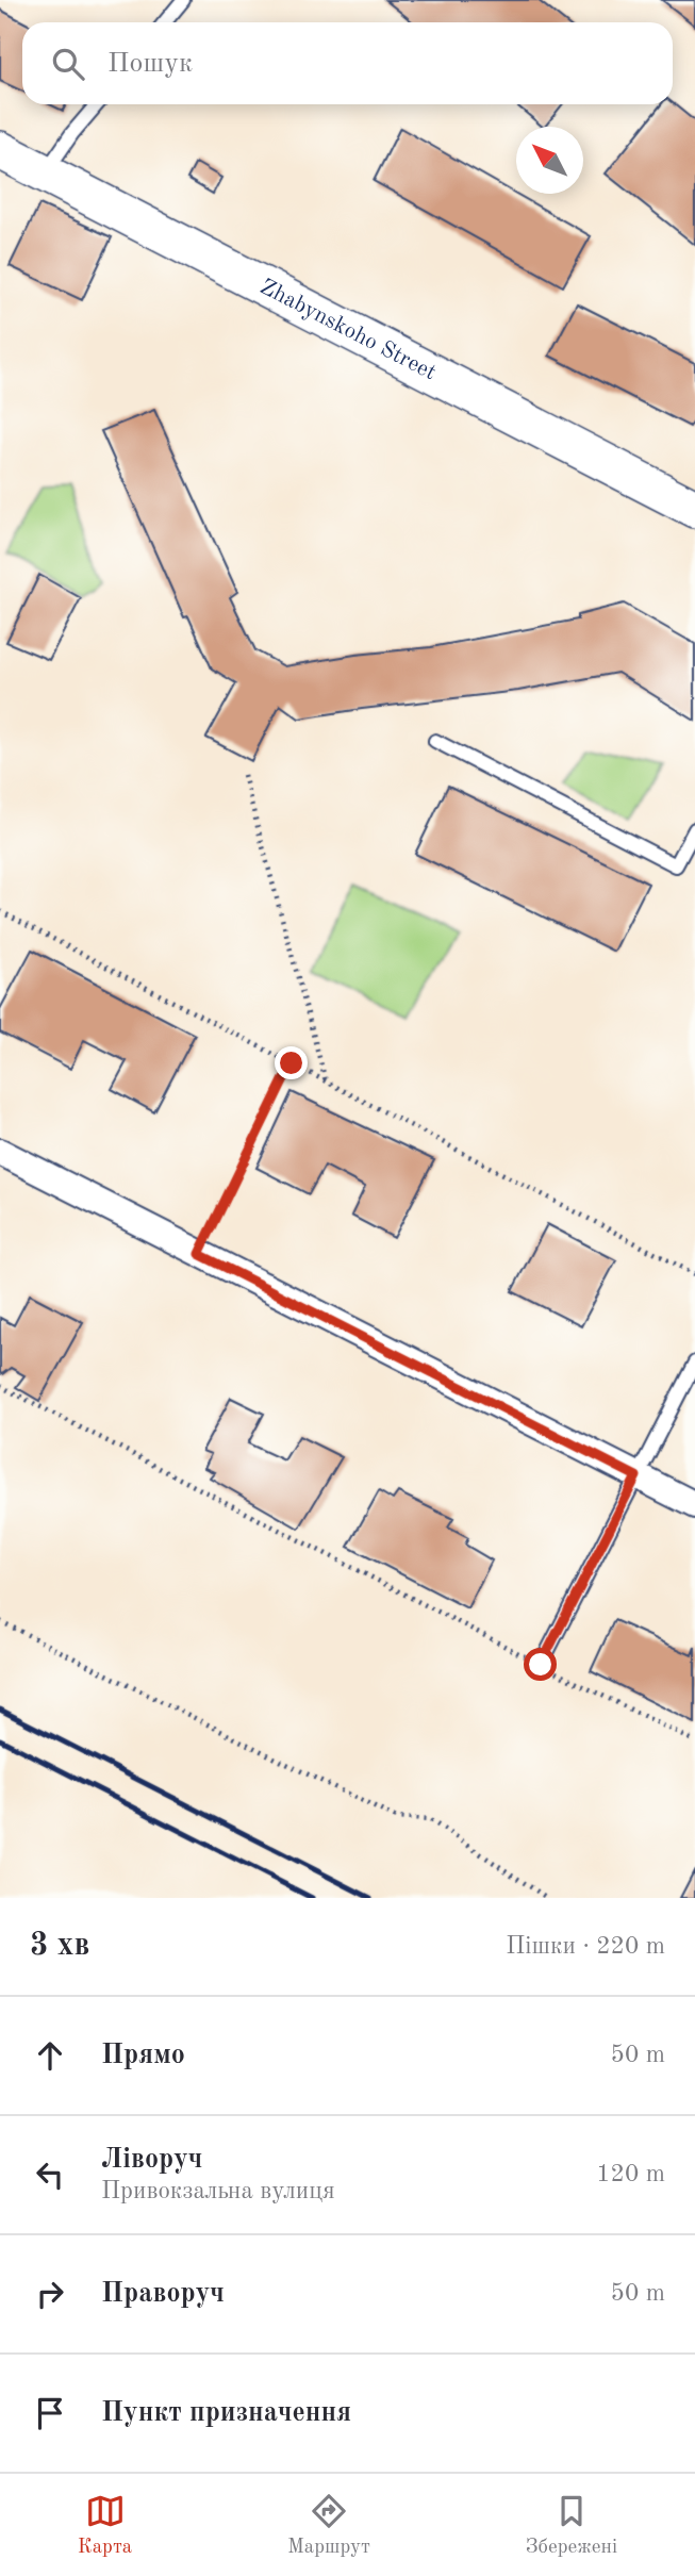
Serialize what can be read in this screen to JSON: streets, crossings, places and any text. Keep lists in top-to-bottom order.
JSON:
{
  "streets": {
    "street": ["Zhabynskoho Street"]
  },
  "north": "top left",
  "page": {
    "search": "Пошук",
    "heading": ["3 хв", "Пішки · 220 m"],
    "list": [
      ["Прямо", "50 m"],
      ["Ліворуч", "Привокзальна вулиця", "120 m"],
      ["Праворуч", "50 m"],
      "Пункт призначення"
    ],
    "nav": ["Карта", "Маршрут", "Збережені"]
  }
}
